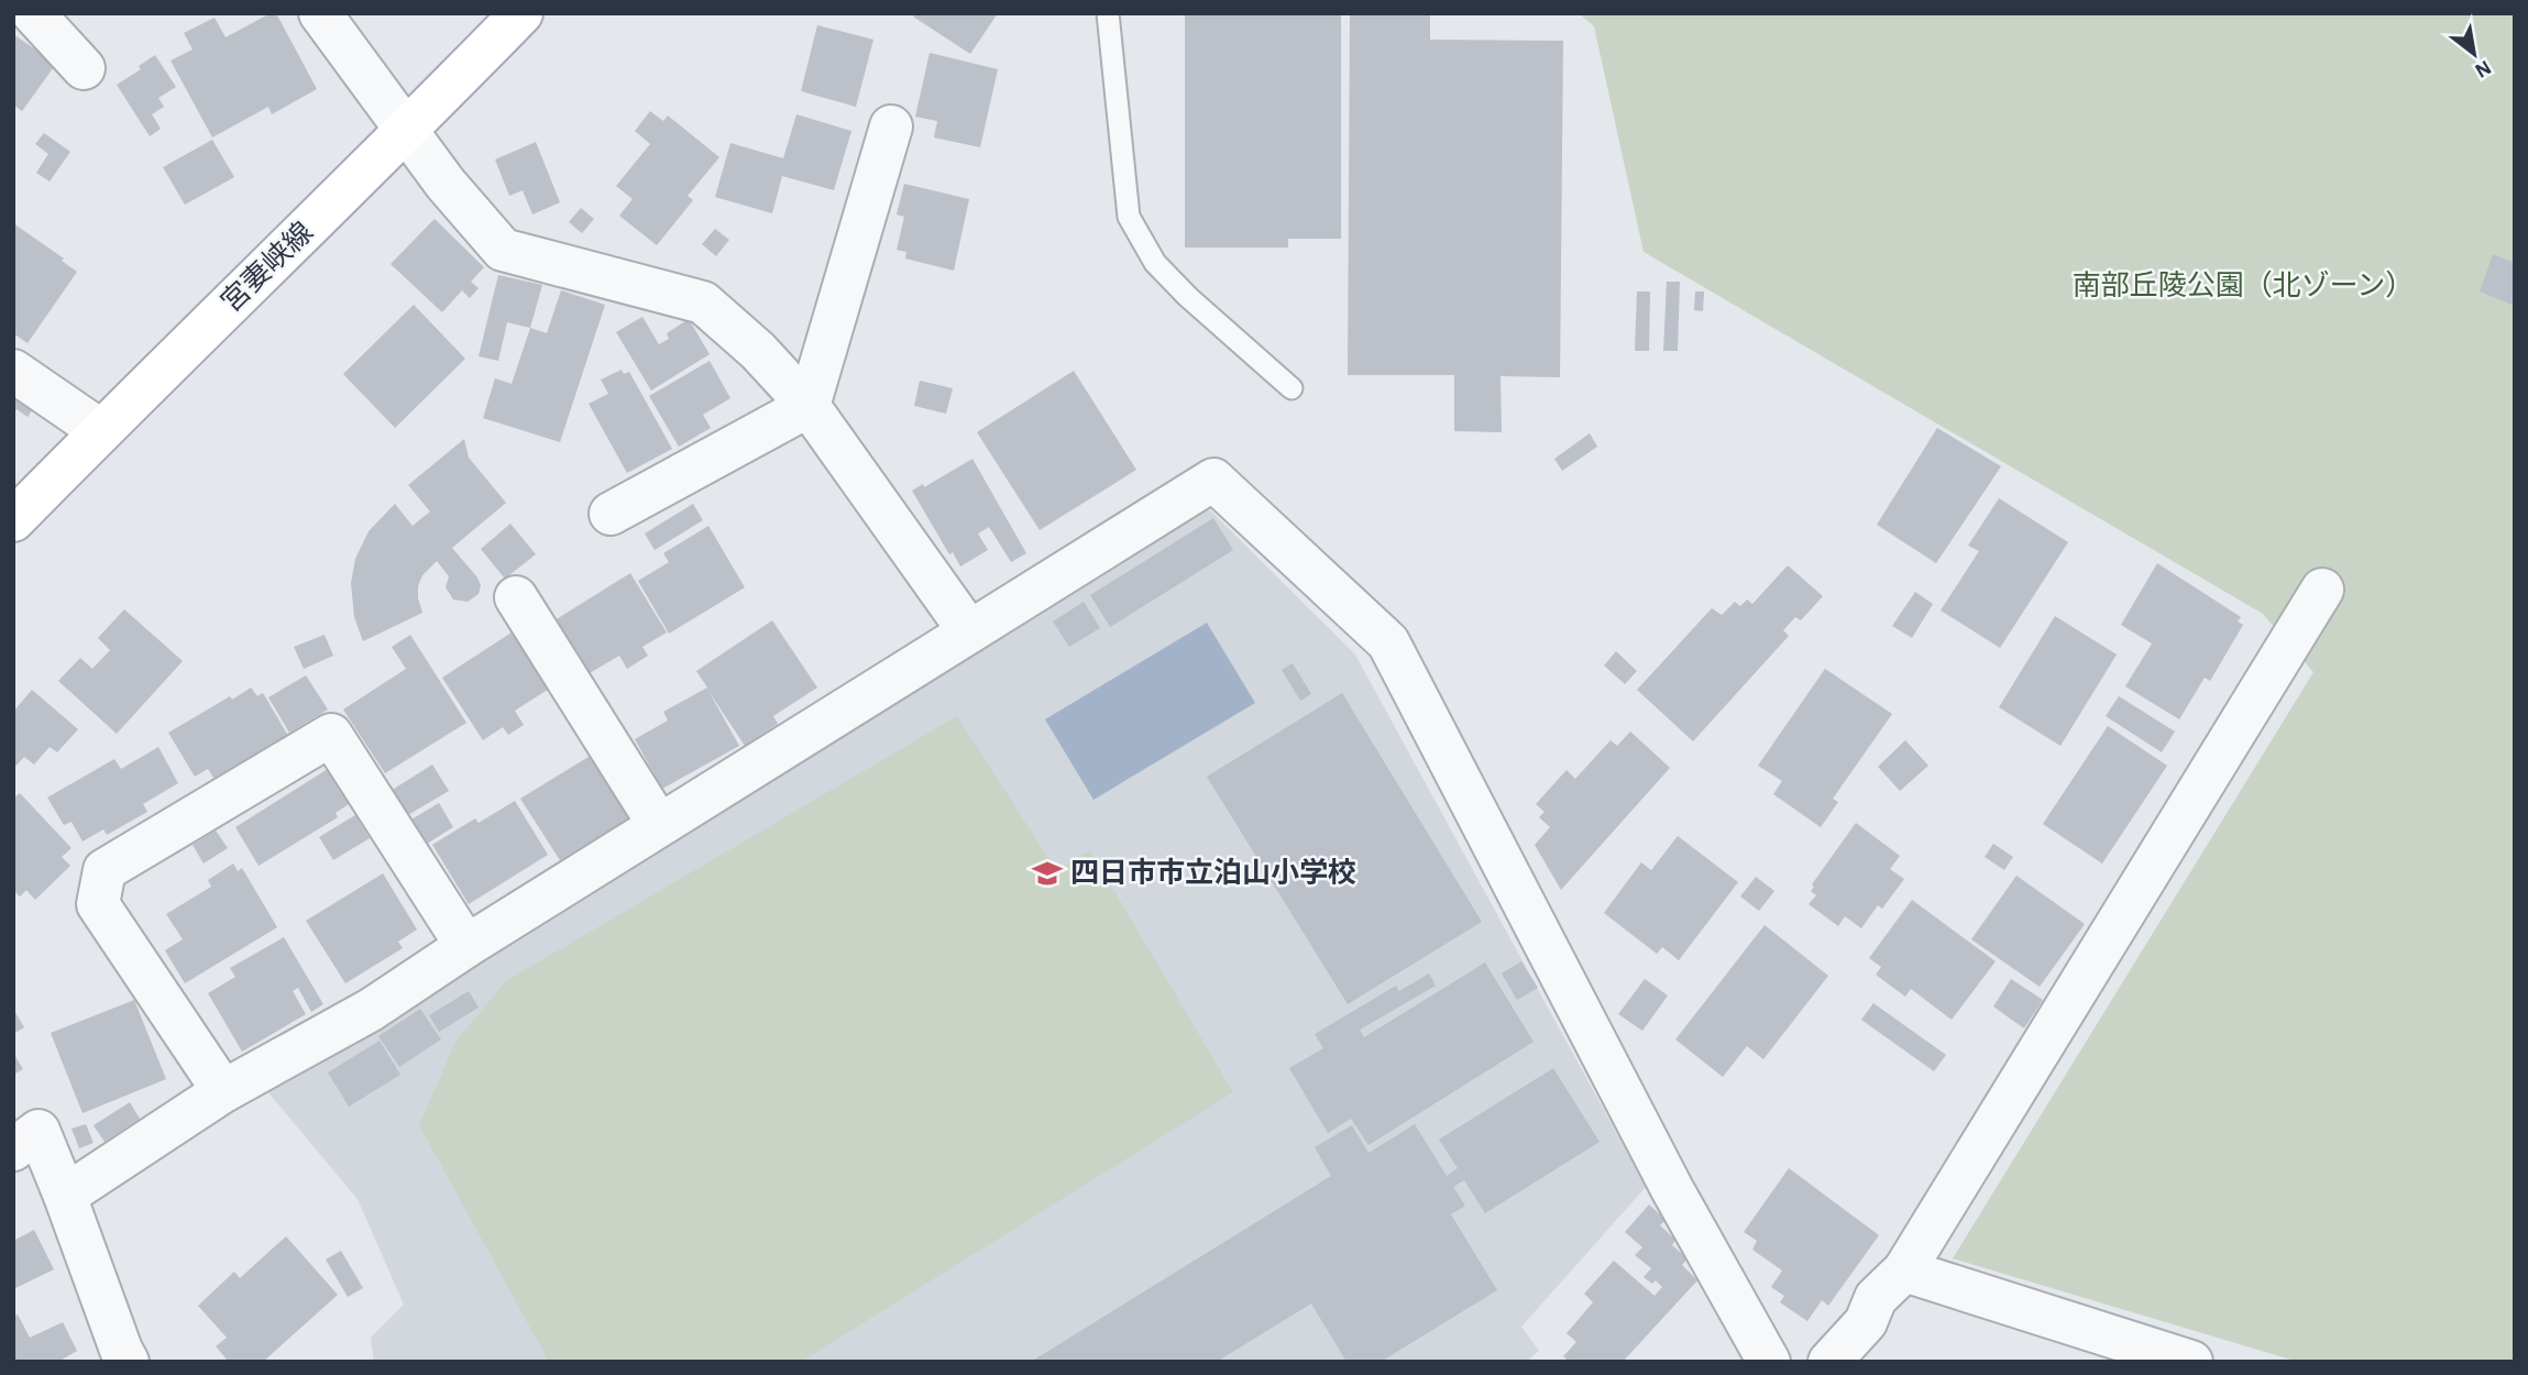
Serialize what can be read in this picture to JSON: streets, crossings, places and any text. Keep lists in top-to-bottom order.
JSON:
{
  "streets": {
    "main road": ["宮妻峡線"]
  },
  "parks": ["南部丘陵公園（北ゾーン）"],
  "places": {
    "school or university": ["四日市市立泊山小学校"]
  },
  "north": "bottom right"
}
